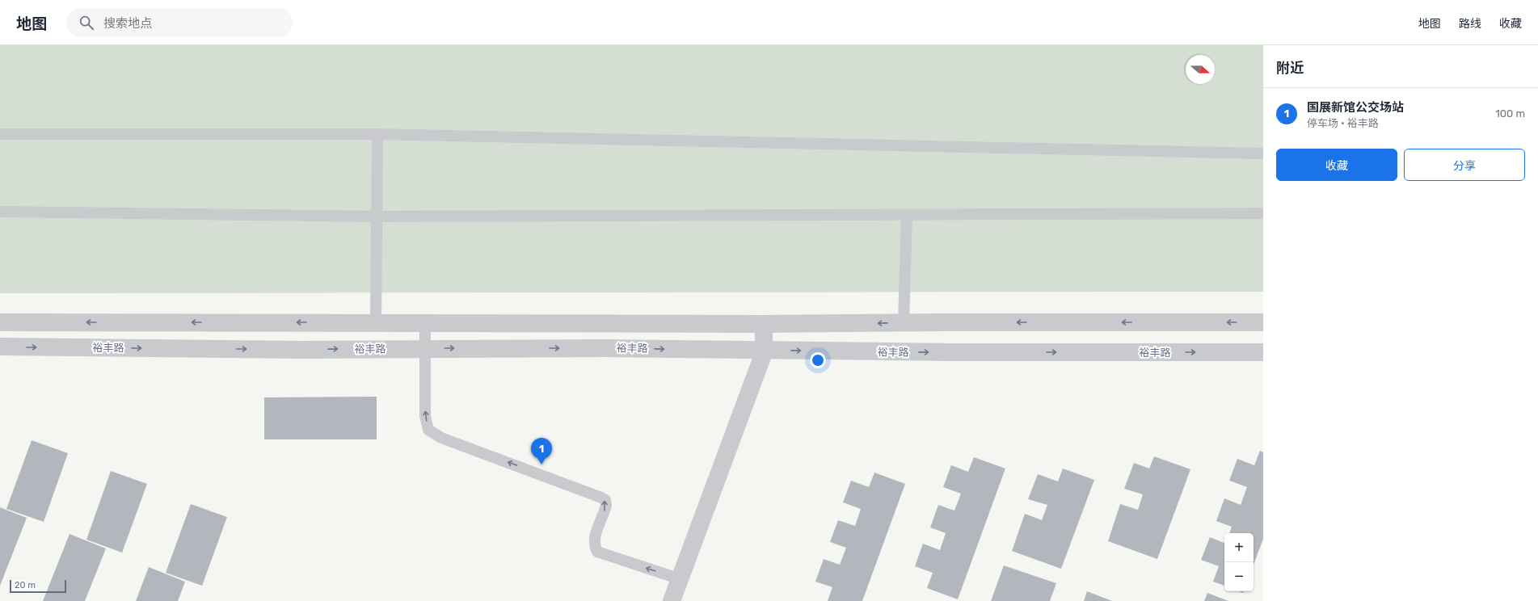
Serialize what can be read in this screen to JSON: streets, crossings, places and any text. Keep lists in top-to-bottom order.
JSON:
{
  "streets": {
    "street": ["裕丰路"]
  },
  "scale_bar": "20 m",
  "north": "right",
  "page": {
    "header": "地图",
    "search": "搜索地点",
    "nav": ["地图", "路线", "收藏"],
    "heading": "附近",
    "list": [
      {
        "mark": "1",
        "name": "国展新馆公交场站",
        "note": "停车场 · 裕丰路",
        "value": "100 m"
      }
    ],
    "buttons": ["收藏", "分享"],
    "pins": "1",
    "map_buttons": ["+", "−"],
    "scale": "20 m"
  }
}
